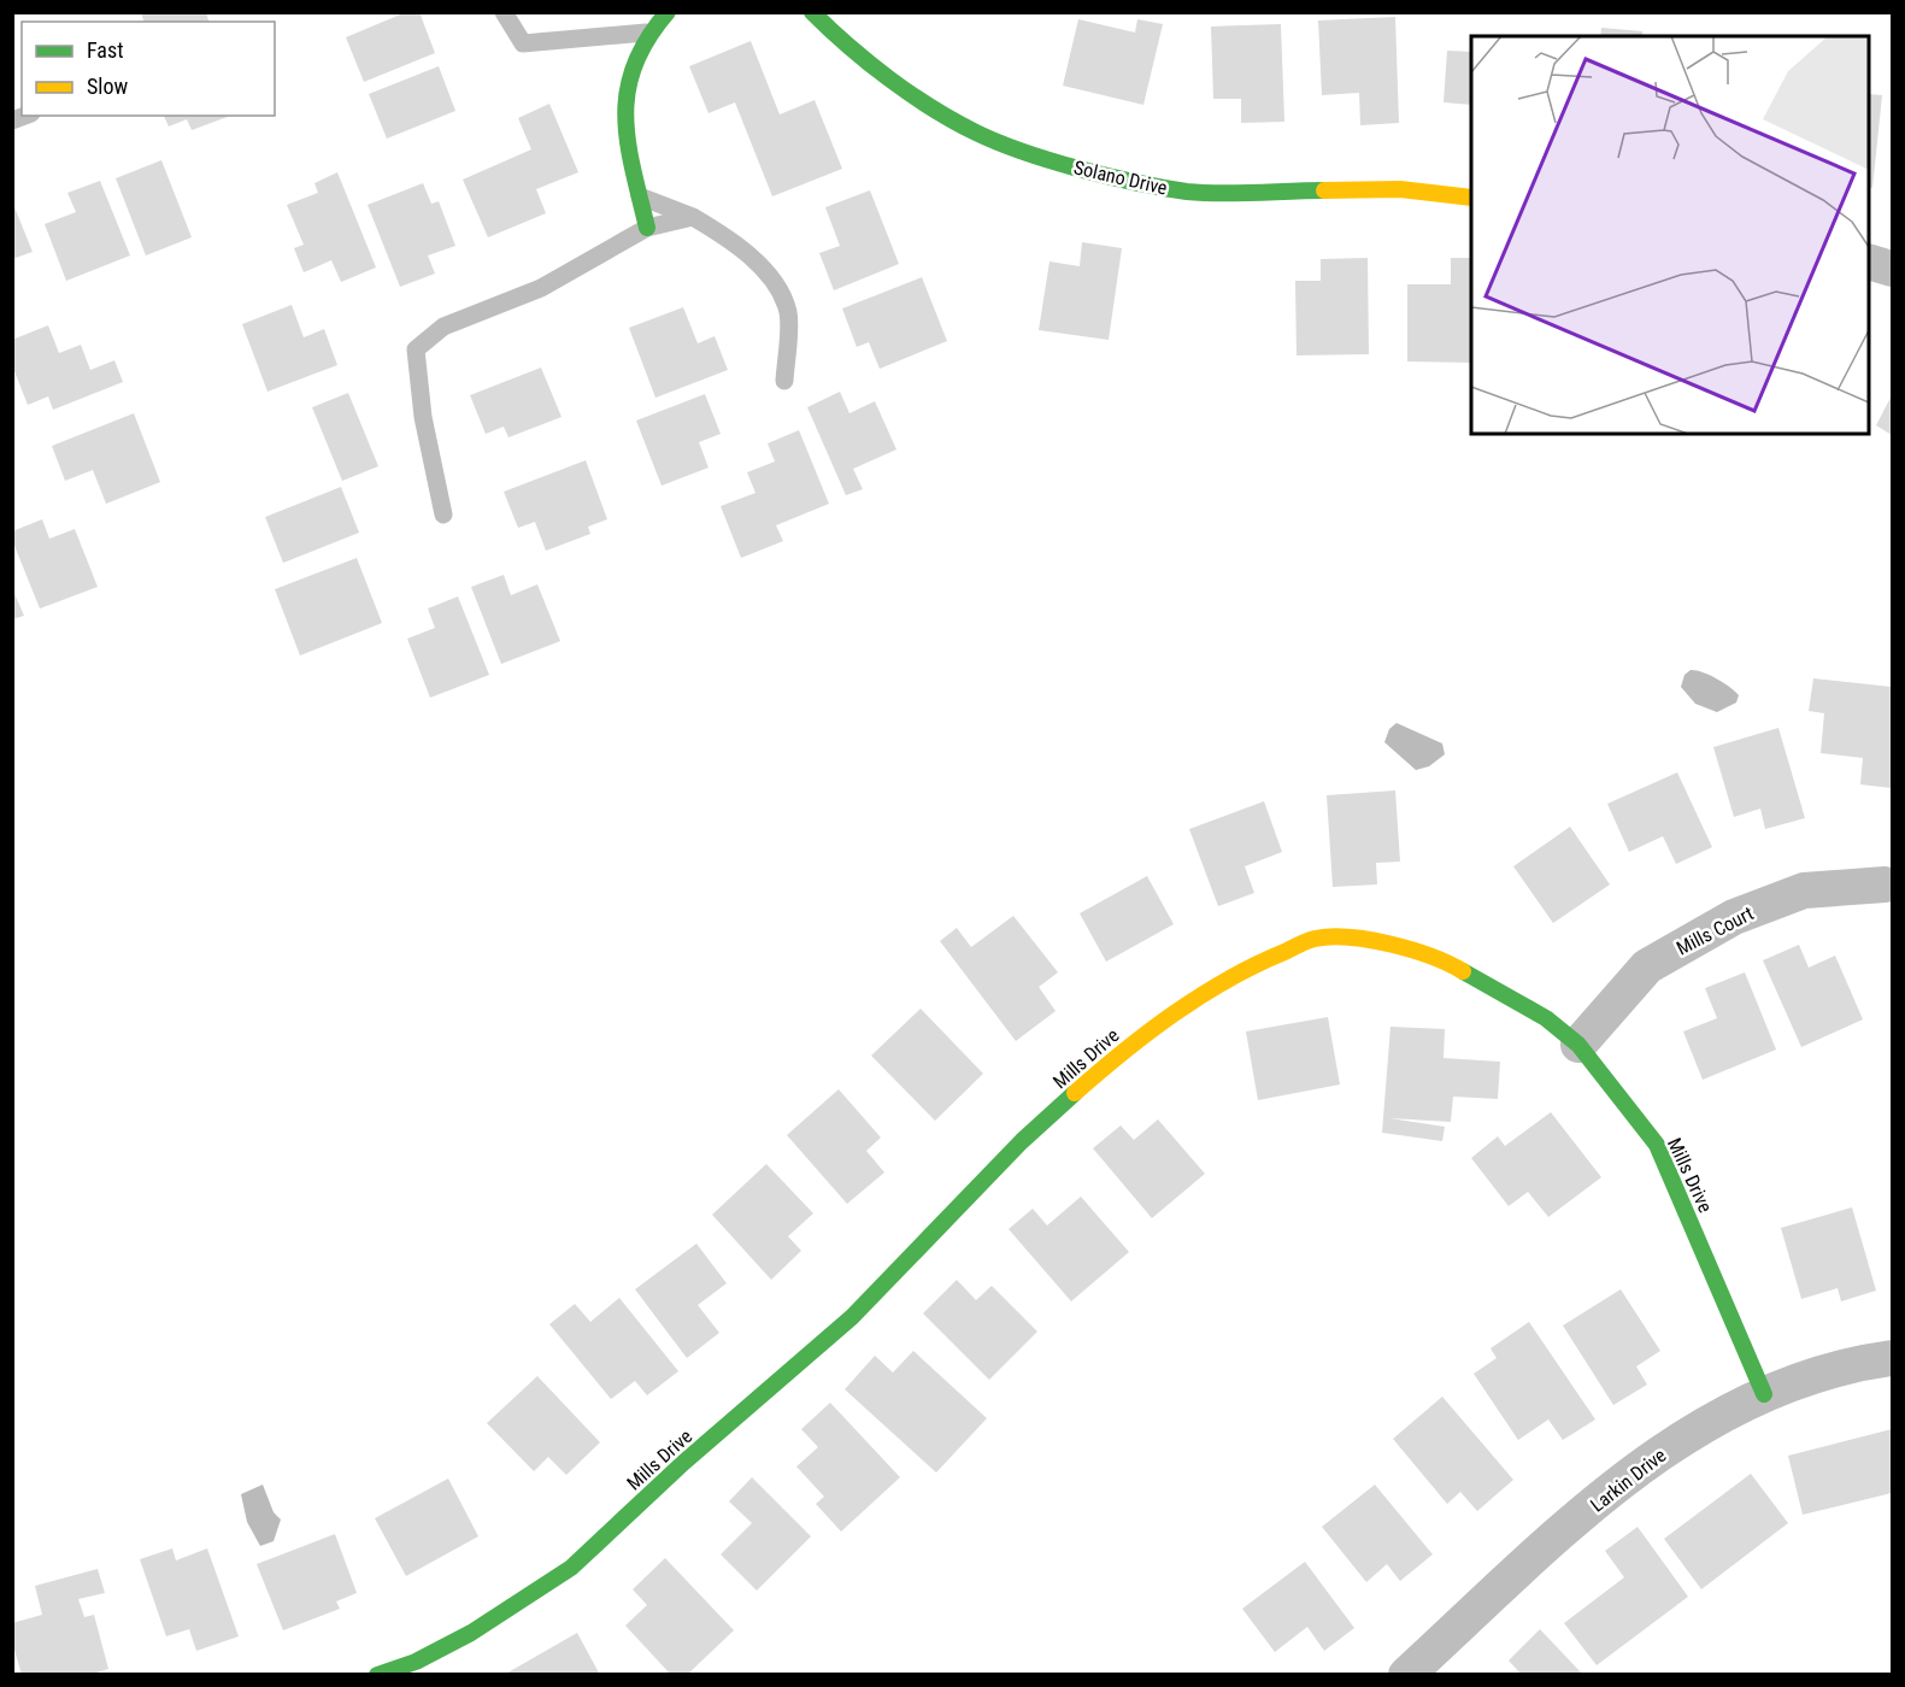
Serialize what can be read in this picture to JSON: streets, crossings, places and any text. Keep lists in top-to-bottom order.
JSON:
{
  "streets": {
    "street": [
      "Solano Drive",
      "Mills Court",
      "Mills Drive",
      "Larkin Drive"
    ]
  },
  "crossings": [
    ["Mills Court", "Mills Drive"],
    ["Mills Drive", "Larkin Drive"]
  ],
  "legend": ["Fast", "Slow"]
}
